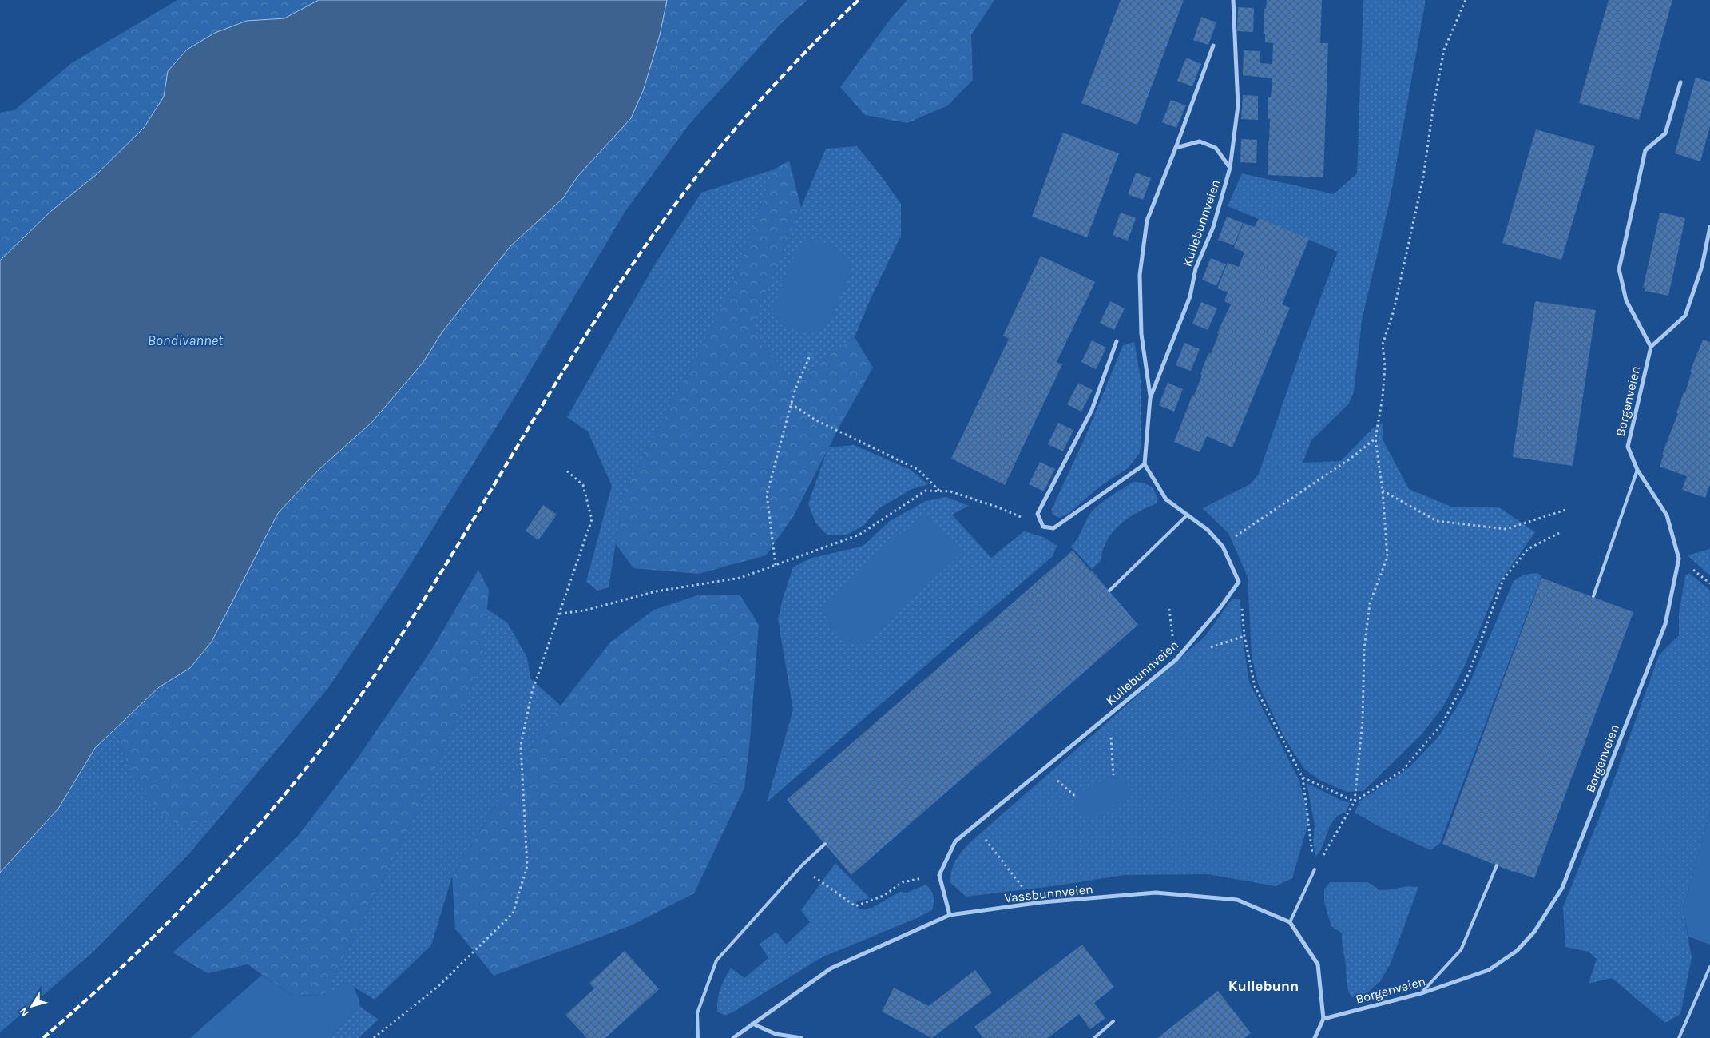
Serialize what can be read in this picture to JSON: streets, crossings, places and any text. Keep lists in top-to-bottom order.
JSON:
{
  "streets": {
    "street": ["Kullebunnveien", "Borgenveien", "Vassbunnveien"]
  },
  "districts": ["Kullebunn"],
  "water": ["Bondivannet"],
  "north": "bottom left"
}
